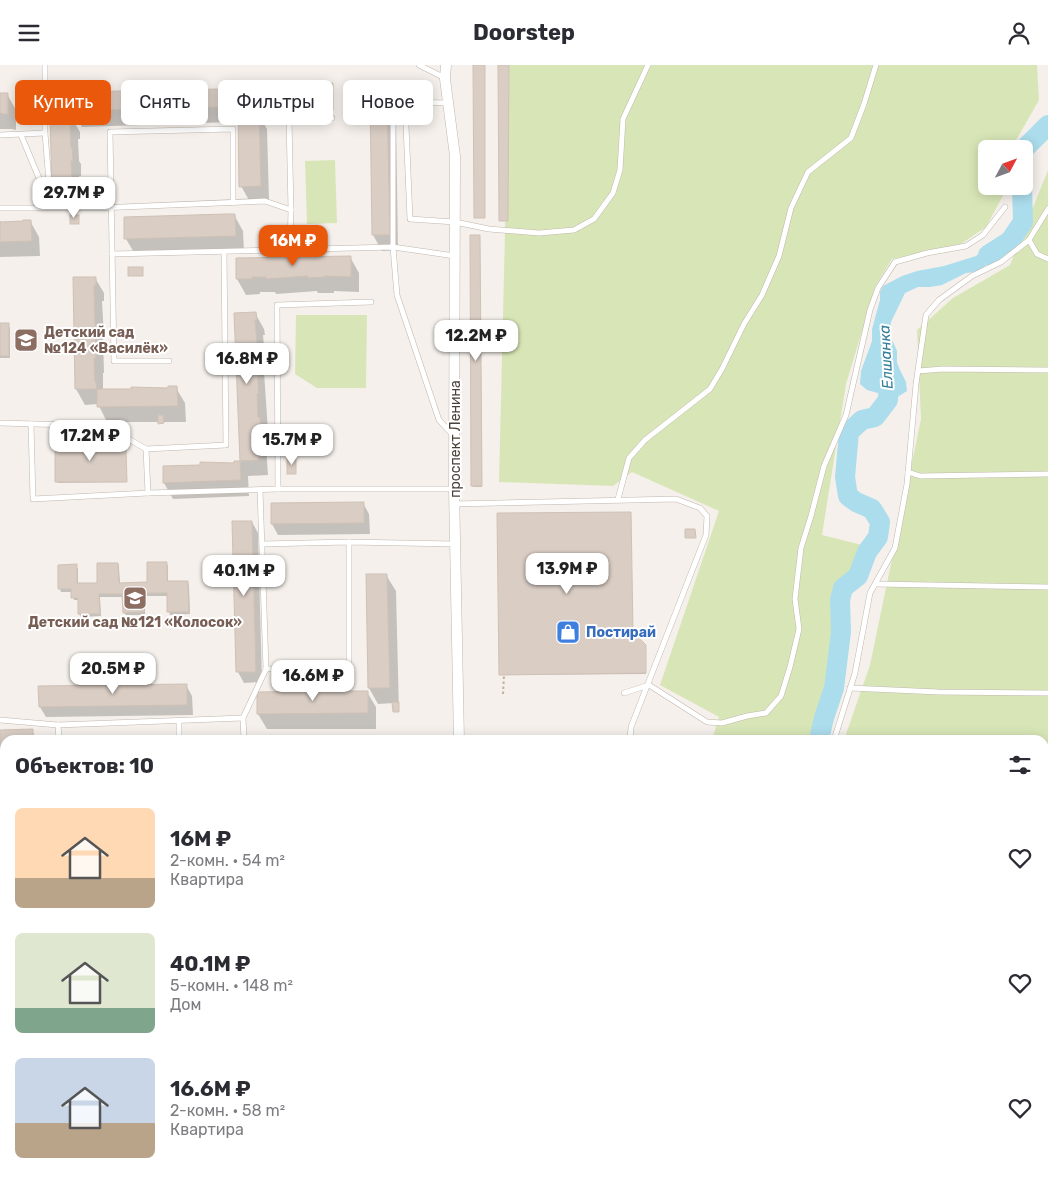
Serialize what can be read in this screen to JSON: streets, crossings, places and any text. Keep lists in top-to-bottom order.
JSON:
{
  "streets": {
    "street": ["проспект Ленина"]
  },
  "water": ["Елшанка"],
  "places": {
    "school or university": ["Детский сад №124 «Василёк»", "Детский сад №121 «Колосок»"],
    "shop": ["Постирай"]
  },
  "north": "top right",
  "page": {
    "header": "Doorstep",
    "chip": [
      "Купить",
      "Снять",
      "Фильтры",
      "Новое"
    ],
    "price": [
      "29.7M ₽",
      "16M ₽",
      "12.2M ₽",
      "16.8M ₽",
      "17.2M ₽",
      "15.7M ₽",
      "13.9M ₽",
      "40.1M ₽",
      "20.5M ₽",
      "16.6M ₽"
    ],
    "heading": "Объектов: 10",
    "list": [
      {
        "name": "16M ₽",
        "note": "2-комн. · 54 m² · Квартира"
      },
      {
        "name": "40.1M ₽",
        "note": "5-комн. · 148 m² · Дом"
      },
      {
        "name": "16.6M ₽",
        "note": "2-комн. · 58 m² · Квартира"
      }
    ]
  }
}
